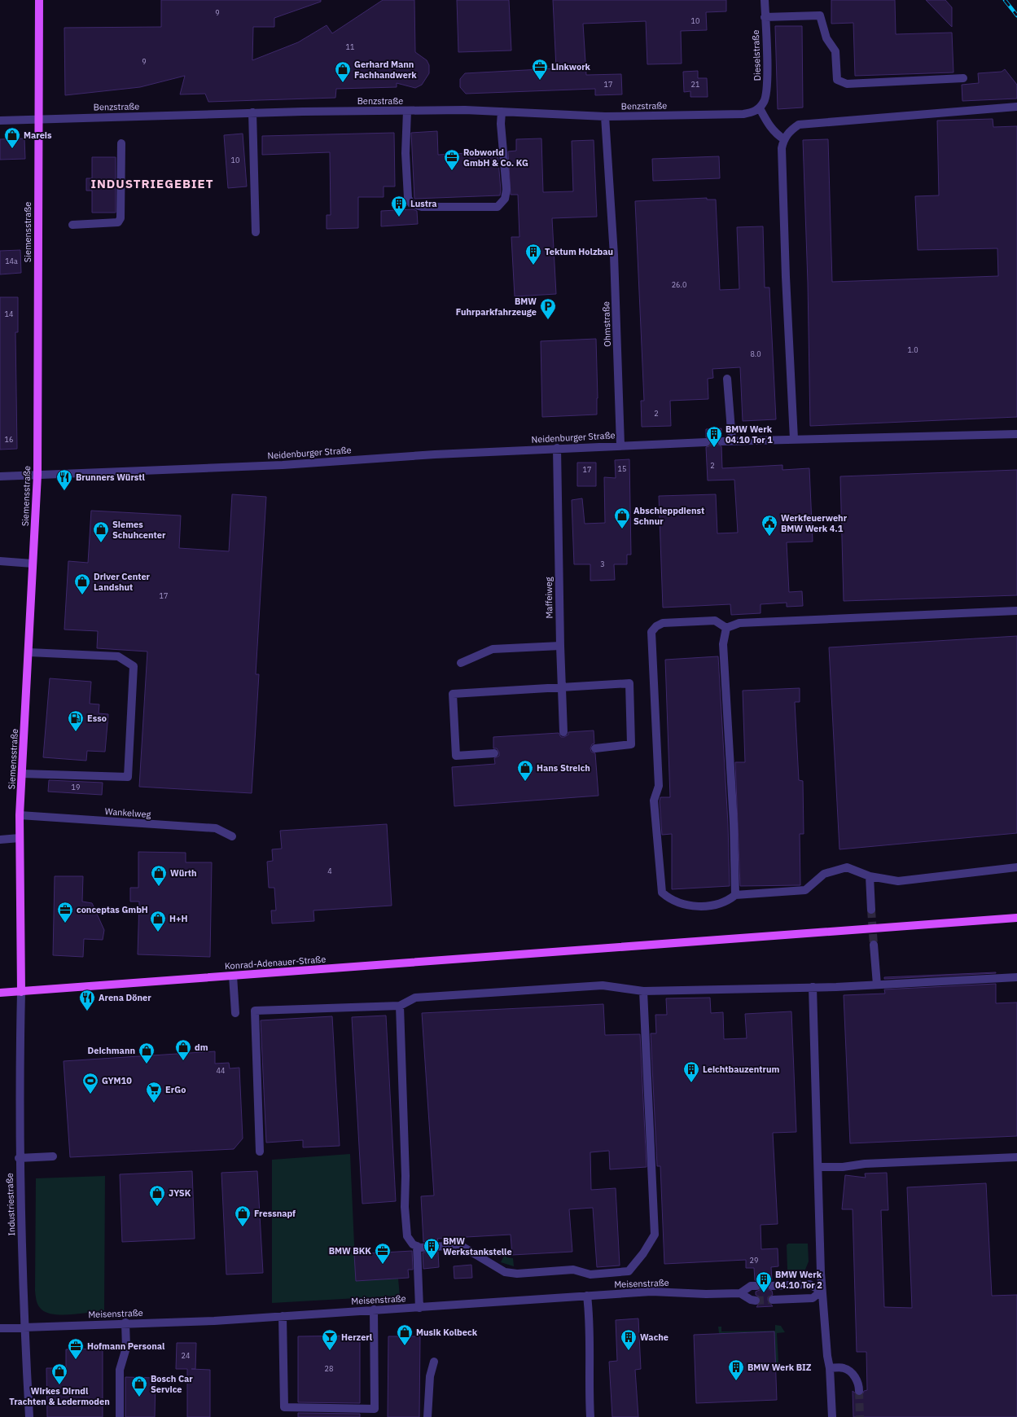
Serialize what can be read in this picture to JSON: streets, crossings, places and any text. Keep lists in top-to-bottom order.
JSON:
{
  "streets": {
    "main road": ["Siemensstraße", "Konrad-Adenauer-Straße"],
    "street": [
      "Dieselstraße",
      "Benzstraße",
      "Ohmstraße",
      "Neidenburger Straße",
      "Maffeiweg",
      "Wankelweg",
      "Industriestraße",
      "Meisenstraße"
    ]
  },
  "crossings": [
    ["Dieselstraße", "Benzstraße"],
    ["Benzstraße", "Siemensstraße"],
    ["Benzstraße", "Ohmstraße"],
    ["Siemensstraße", "Neidenburger Straße"],
    ["Siemensstraße", "Wankelweg"],
    ["Siemensstraße", "Konrad-Adenauer-Straße"],
    ["Siemensstraße", "Industriestraße"],
    ["Ohmstraße", "Neidenburger Straße"],
    ["Neidenburger Straße", "Maffeiweg"],
    ["Konrad-Adenauer-Straße", "Industriestraße"],
    ["Industriestraße", "Meisenstraße"]
  ],
  "districts": ["INDUSTRIEGEBIET"],
  "places": {
    "office": [
      "Linkwork",
      "Robworld GmbH & Co. KG",
      "conceptas GmbH",
      "BMW BKK",
      "Hofmann Personal"
    ],
    "shop": [
      "Gerhard Mann Fachhandwerk",
      "Mareis",
      "Abschleppdienst Schnur",
      "Siemes Schuhcenter",
      "Driver Center Landshut",
      "Hans Streich",
      "Würth",
      "H+H",
      "dm",
      "Deichmann",
      "JYSK",
      "Fressnapf",
      "Musik Kolbeck",
      "Wirkes Dirndl Trachten & Ledermoden",
      "Bosch Car Service"
    ],
    "building": [
      "Lustra",
      "Tektum Holzbau",
      "BMW Werk 04.10 Tor 1",
      "Leichtbauzentrum",
      "BMW Werkstankstelle",
      "BMW Werk 04.10 Tor 2",
      "Wache",
      "BMW Werk BIZ"
    ],
    "parking": ["BMW Fuhrparkfahrzeuge"],
    "restaurant": ["Brunners Würstl", "Arena Döner"],
    "public building": ["Werkfeuerwehr BMW Werk 4.1"],
    "fuel station": ["Esso"],
    "sports": ["GYM10"],
    "supermarket": ["ErGo"],
    "bar": ["Herzerl"]
  },
  "house_numbers": [
    "9",
    "10",
    "11",
    "9",
    "17",
    "21",
    "10",
    "14a",
    "26.0",
    "14",
    "1.0",
    "8.0",
    "2",
    "16",
    "2",
    "15",
    "17",
    "3",
    "17",
    "19",
    "4",
    "44",
    "29",
    "24",
    "28"
  ]
}
